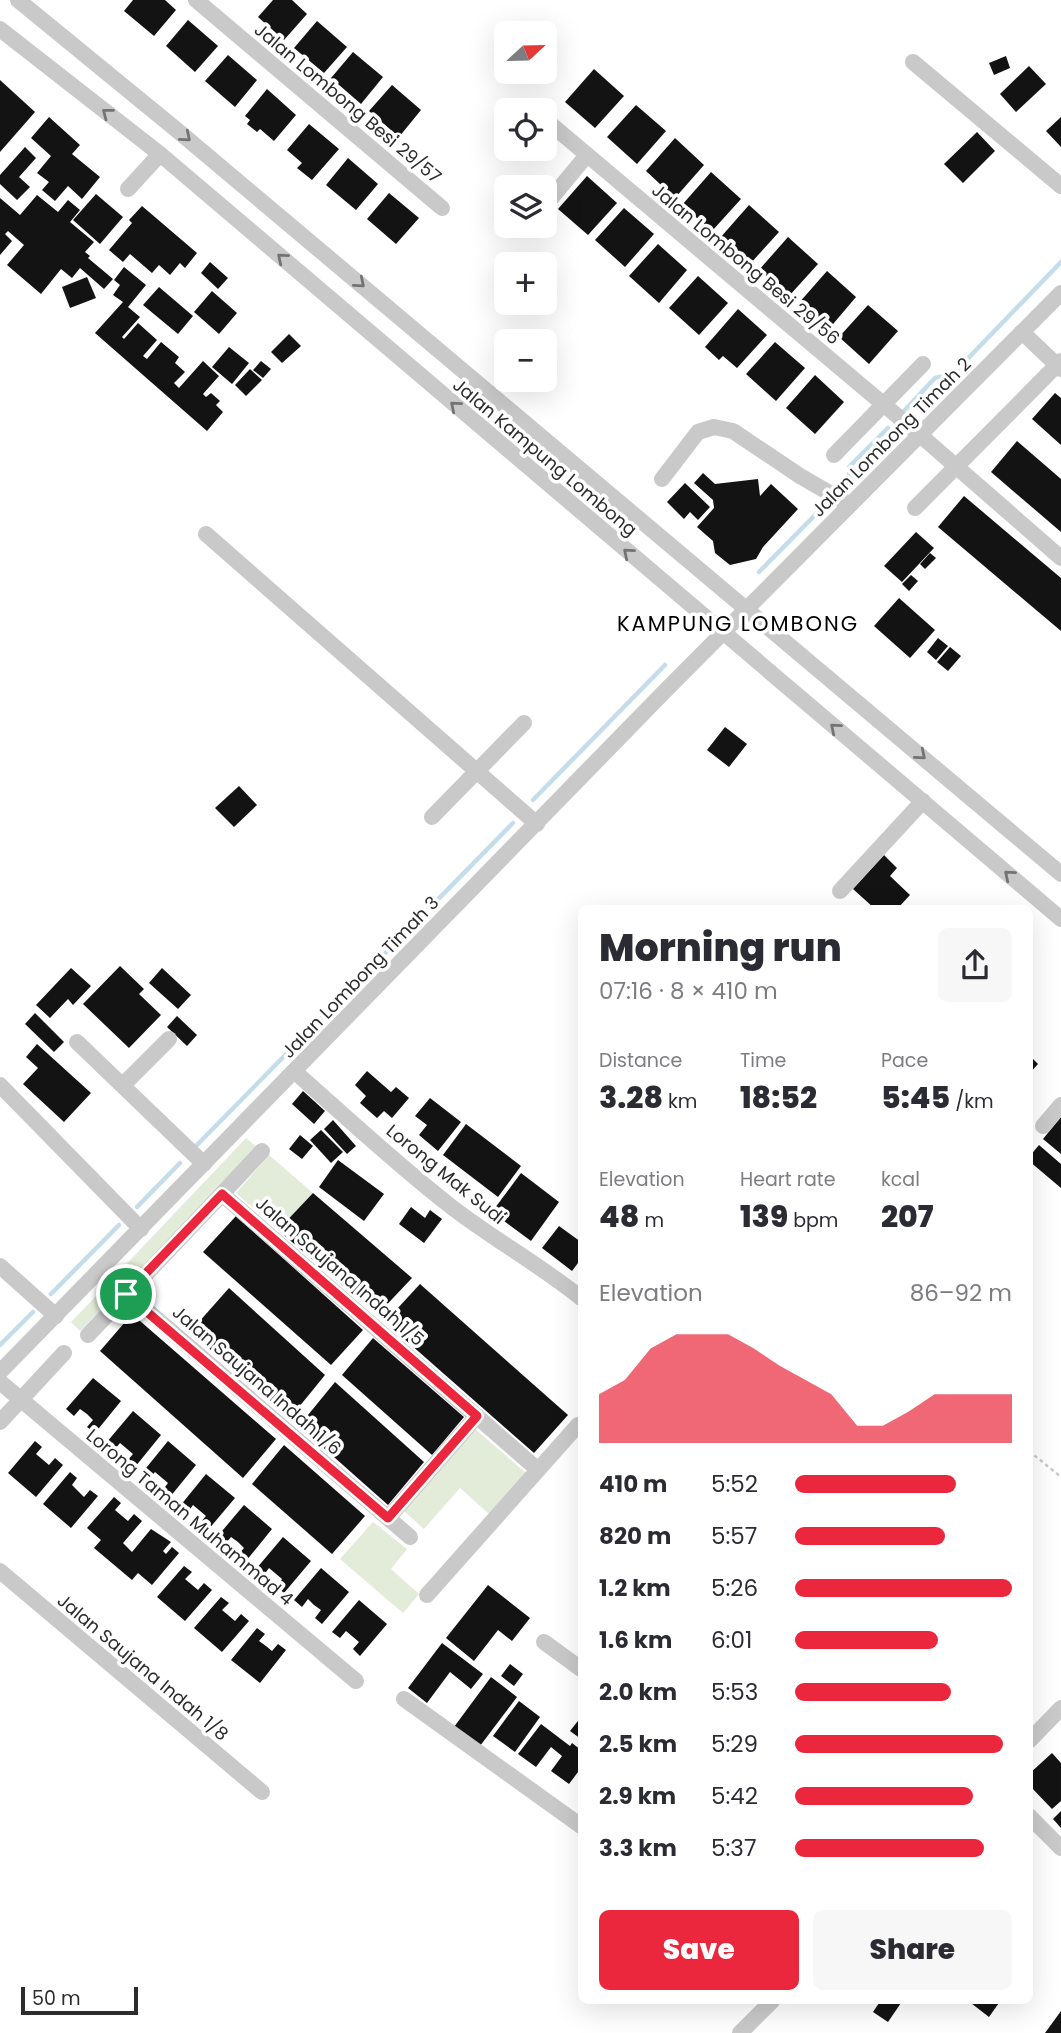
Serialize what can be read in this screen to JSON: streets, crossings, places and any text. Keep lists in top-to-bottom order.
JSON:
{
  "streets": {
    "street": [
      "Jalan Lombong Besi 29/57",
      "Jalan Lombong Besi 29/56",
      "Jalan Lombong Timah 2",
      "Jalan Kampung Lombong",
      "Jalan Lombong Timah 3",
      "Lorong Mak Sudi",
      "Jalan Saujana Indah 1/5",
      "Jalan Saujana Indah 1/6",
      "Lorong Taman Muhammad 4",
      "Jalan Saujana Indah 1/8"
    ]
  },
  "crossings": [
    ["Jalan Lombong Besi 29/56", "Jalan Lombong Timah 2"],
    ["Jalan Lombong Timah 2", "Jalan Kampung Lombong"],
    ["Jalan Lombong Timah 2", "Jalan Lombong Timah 3"],
    ["Jalan Kampung Lombong", "Jalan Lombong Timah 3"],
    ["Jalan Lombong Timah 3", "Lorong Mak Sudi"],
    ["Jalan Lombong Timah 3", "Jalan Saujana Indah 1/6"]
  ],
  "districts": ["KAMPUNG LOMBONG"],
  "scale_bar": "50 m",
  "north": "right",
  "page": {
    "map_buttons": ["+", "−"],
    "heading": ["Morning run", "07:16 · 8 × 410 m"],
    "stats": [
      ["Distance", "3.28 km"],
      ["Time", "18:52"],
      ["Pace", "5:45 /km"],
      ["Elevation", "48 m"],
      ["Heart rate", "139 bpm"],
      ["kcal", "207"]
    ],
    "chart": ["Elevation", "86–92 m"],
    "list": [
      {
        "name": "410 m",
        "note": "5:52"
      },
      {
        "name": "820 m",
        "note": "5:57"
      },
      {
        "name": "1.2 km",
        "note": "5:26"
      },
      {
        "name": "1.6 km",
        "note": "6:01"
      },
      {
        "name": "2.0 km",
        "note": "5:53"
      },
      {
        "name": "2.5 km",
        "note": "5:29"
      },
      {
        "name": "2.9 km",
        "note": "5:42"
      },
      {
        "name": "3.3 km",
        "note": "5:37"
      }
    ],
    "buttons": ["Save", "Share"],
    "scale": "50 m"
  }
}
